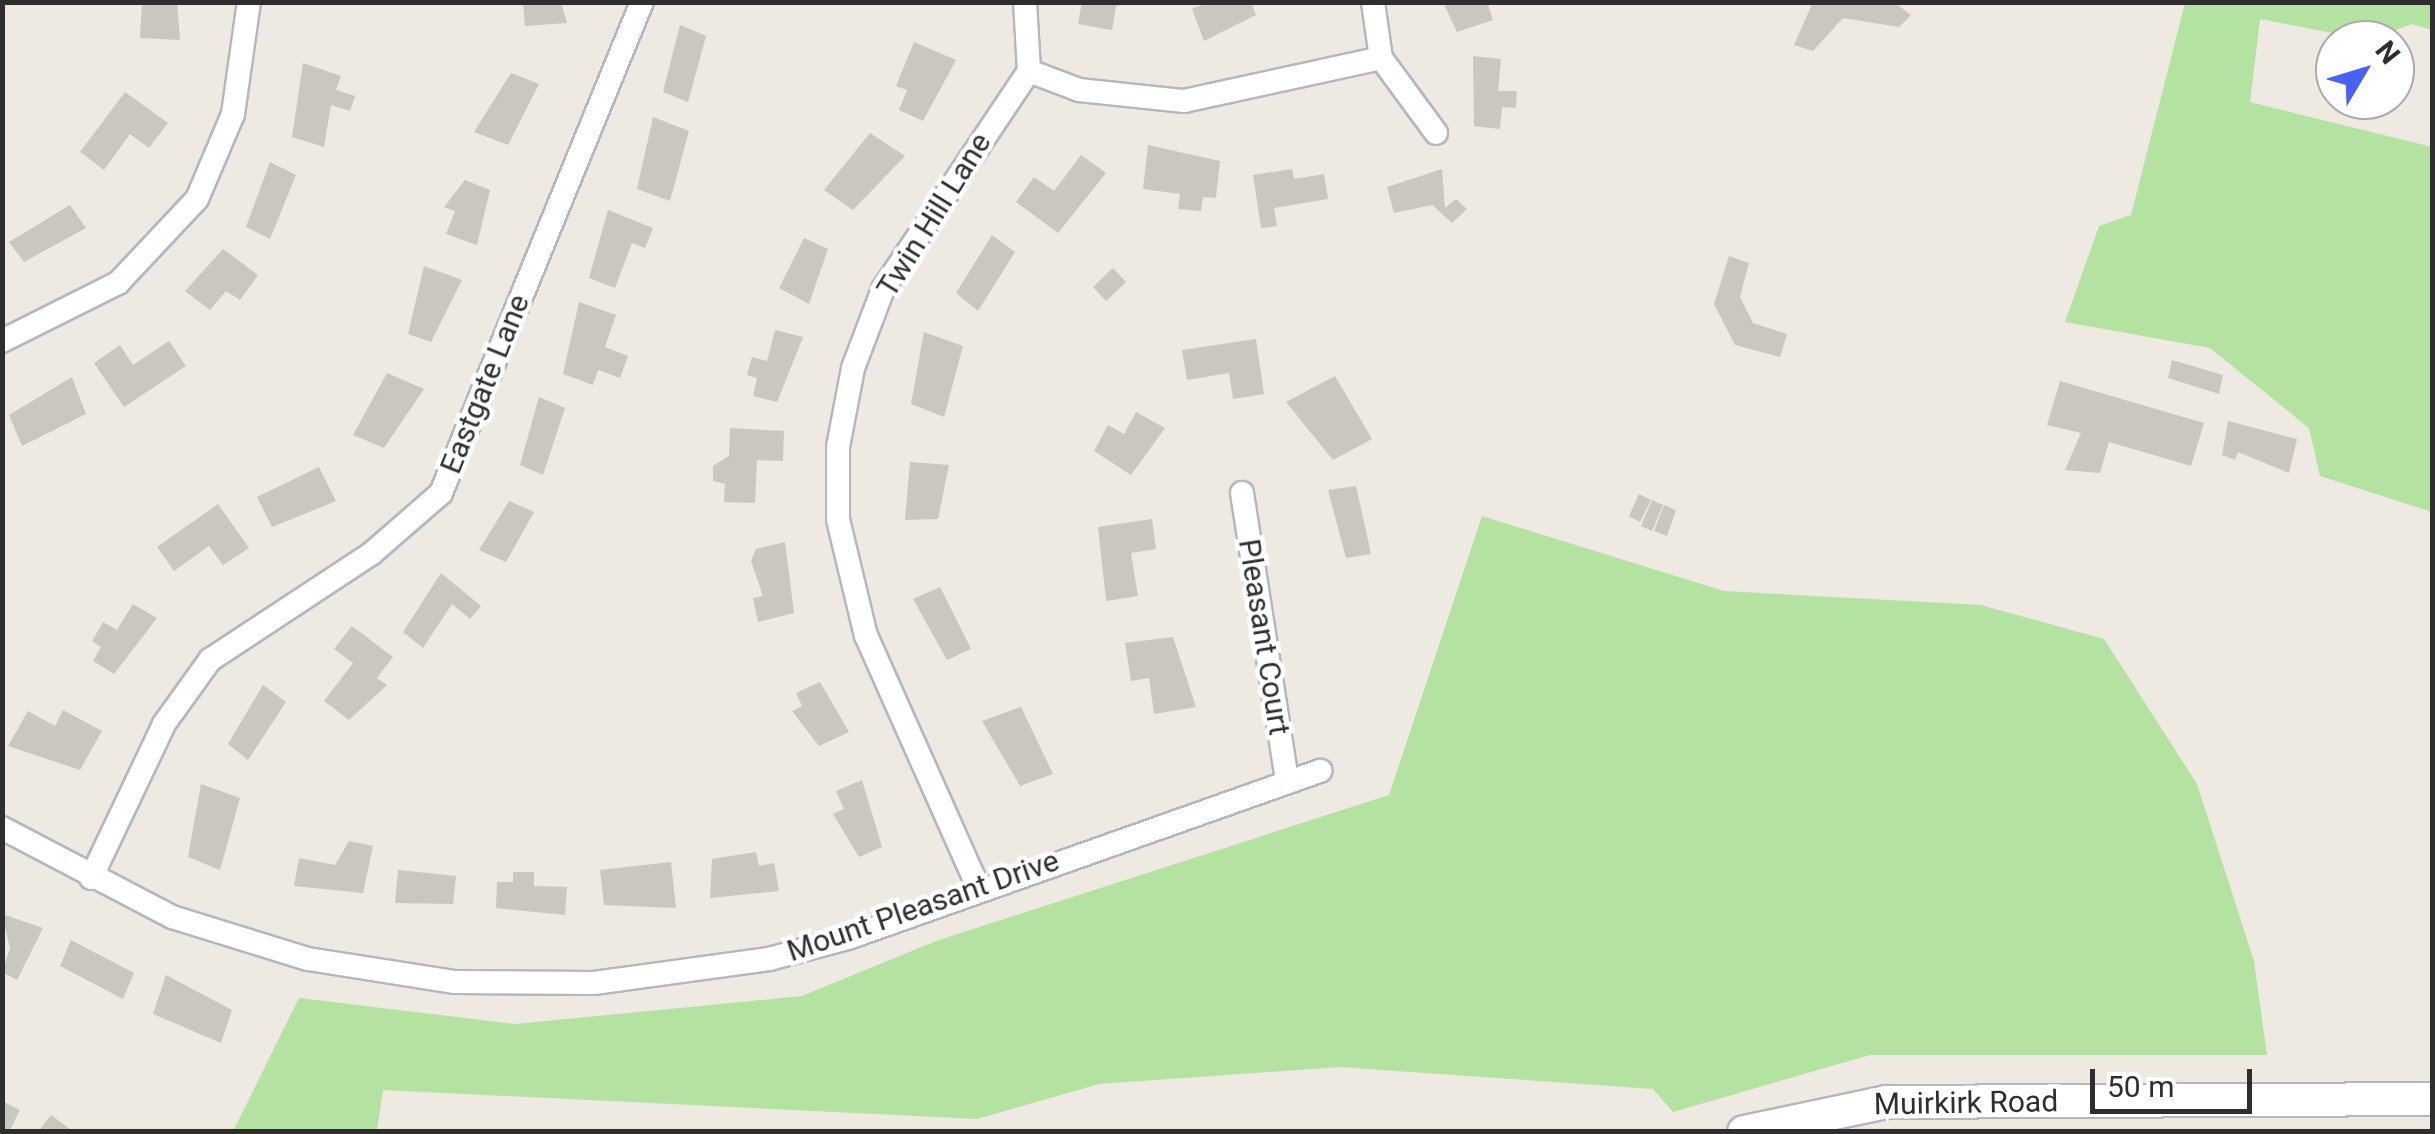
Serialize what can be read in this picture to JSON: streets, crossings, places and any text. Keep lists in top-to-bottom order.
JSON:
{
  "streets": {
    "main road": ["Muirkirk Road"],
    "street": [
      "Twin Hill Lane",
      "Eastgate Lane",
      "Pleasant Court",
      "Mount Pleasant Drive"
    ]
  },
  "crossings": [
    ["Twin Hill Lane", "Mount Pleasant Drive"],
    ["Eastgate Lane", "Mount Pleasant Drive"],
    ["Pleasant Court", "Mount Pleasant Drive"]
  ],
  "scale_bar": "50 m",
  "north": "top right"
}
